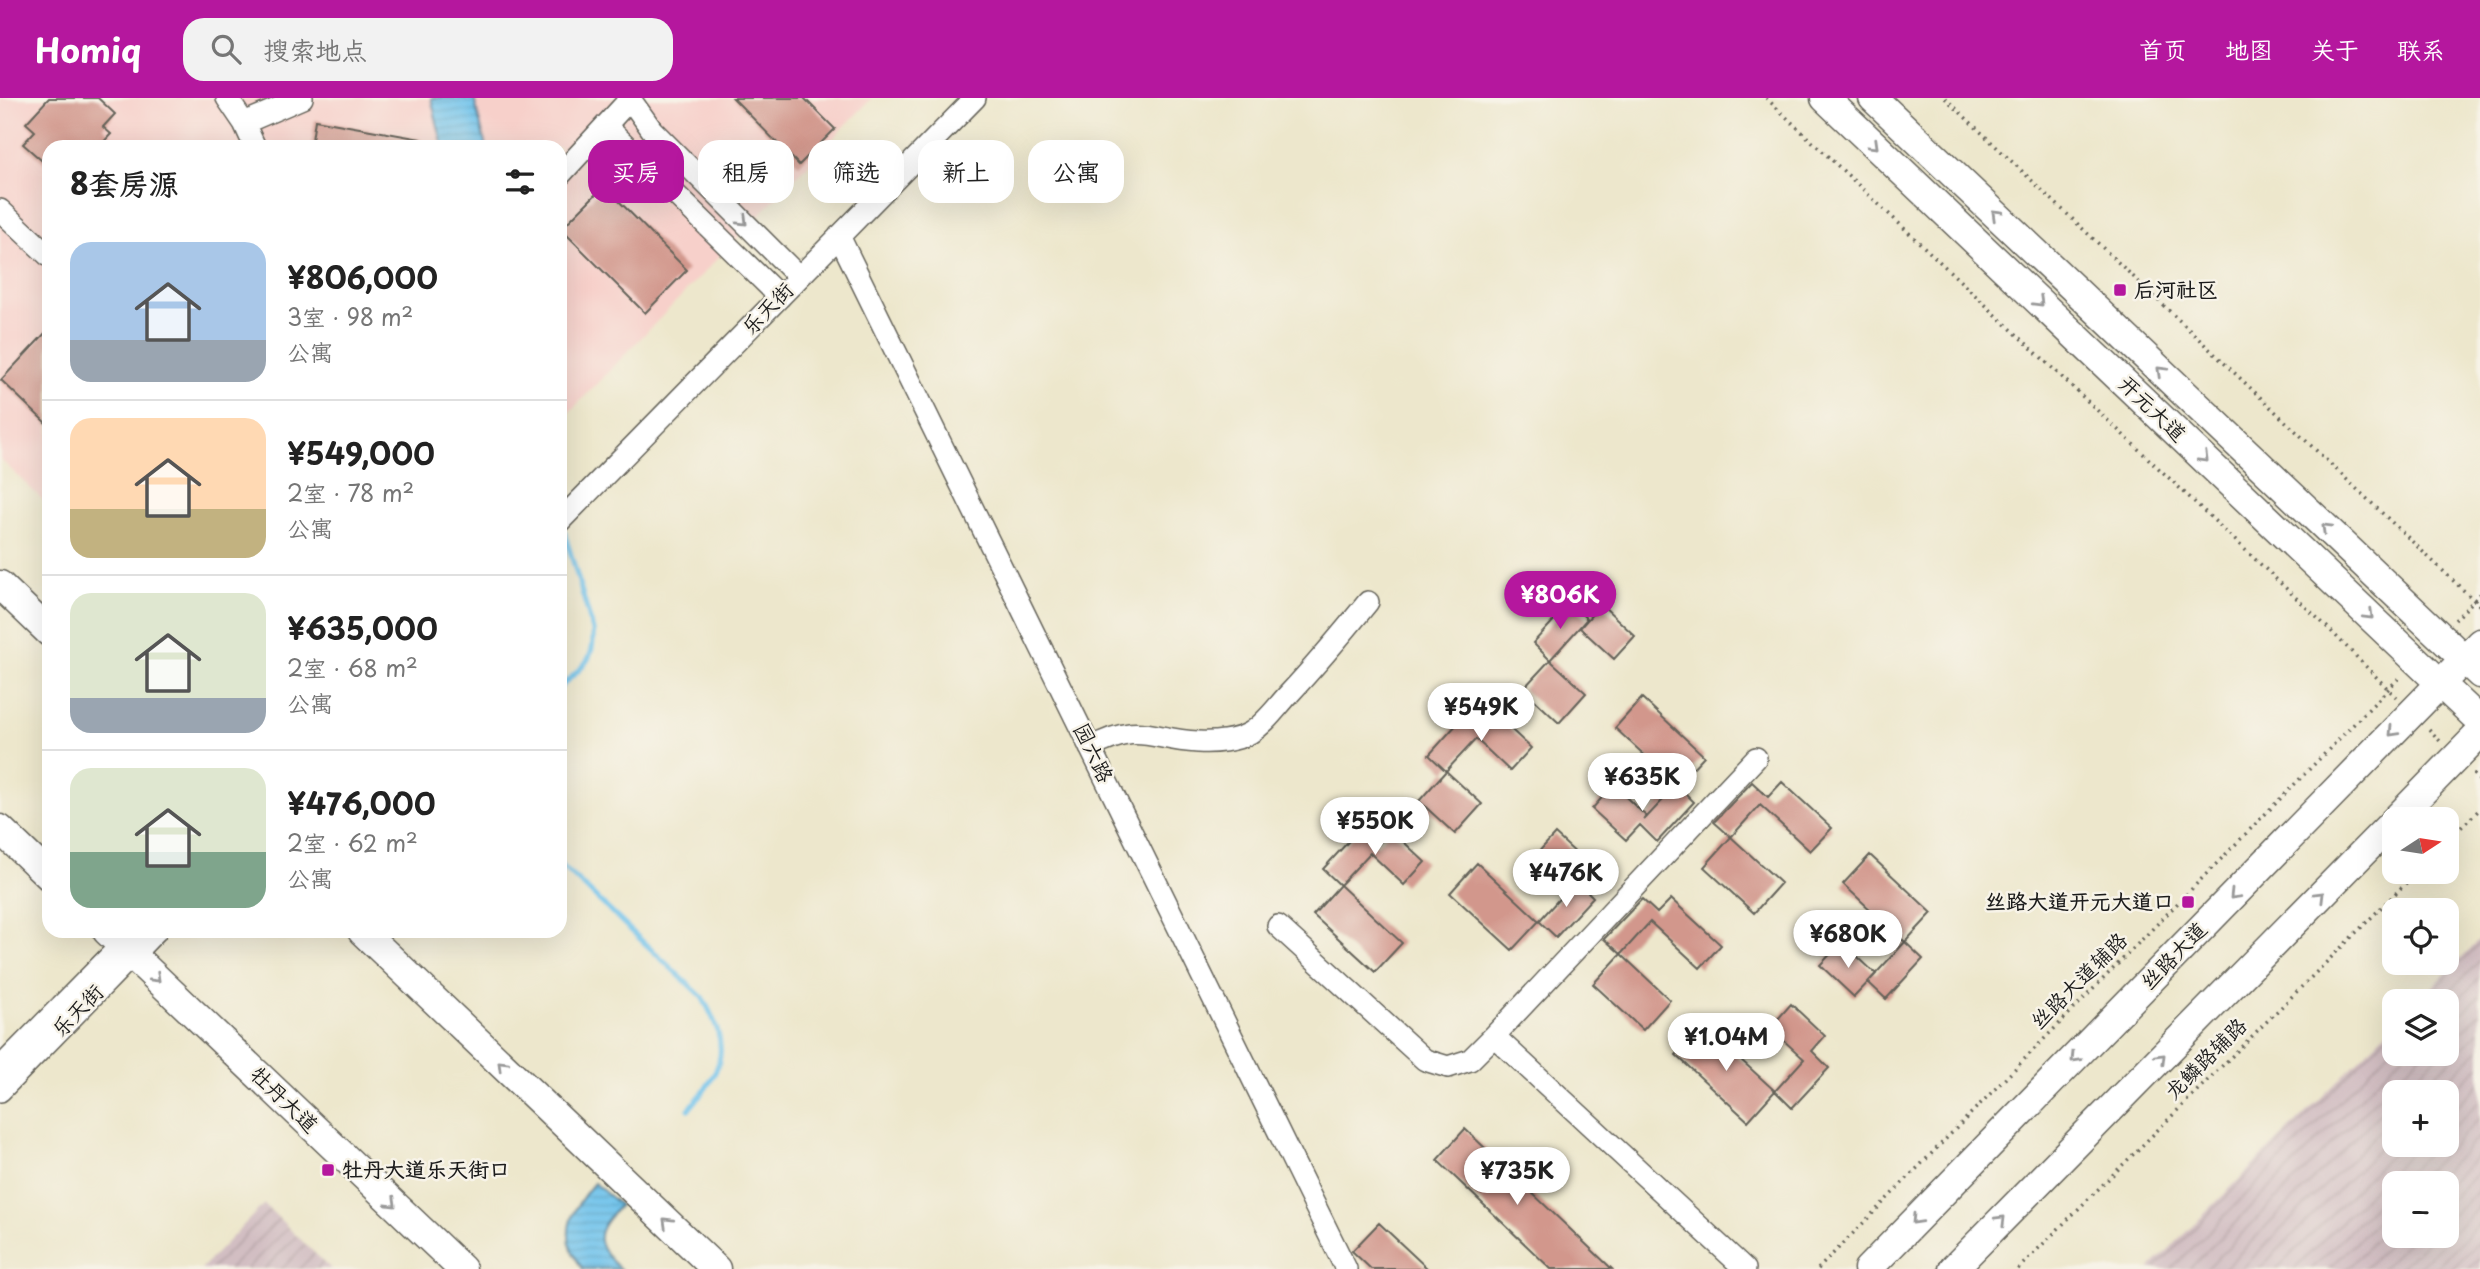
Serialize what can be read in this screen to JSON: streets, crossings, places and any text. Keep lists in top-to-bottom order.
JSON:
{
  "streets": {
    "main road": ["开元大道", "丝路大道", "牡丹大道"],
    "street": ["乐天街", "园六路"],
    "path": ["丝路大道辅路", "龙鳞路辅路"]
  },
  "crossings": [
    ["乐天街", "园六路"],
    ["乐天街", "牡丹大道"],
    ["开元大道", "丝路大道"],
    ["开元大道", "丝路大道辅路"]
  ],
  "places": {
    "transit": ["后河社区", "丝路大道开元大道口", "牡丹大道乐天街口"]
  },
  "north": "right",
  "page": {
    "header": "Homiq",
    "search": "搜索地点",
    "nav": [
      "首页",
      "地图",
      "关于",
      "联系"
    ],
    "chip": [
      "买房",
      "租房",
      "筛选",
      "新上",
      "公寓"
    ],
    "heading": "8套房源",
    "list": [
      {
        "name": "¥806,000",
        "note": "3室 · 98 m² · 公寓"
      },
      {
        "name": "¥549,000",
        "note": "2室 · 78 m² · 公寓"
      },
      {
        "name": "¥635,000",
        "note": "2室 · 68 m² · 公寓"
      },
      {
        "name": "¥476,000",
        "note": "2室 · 62 m² · 公寓"
      }
    ],
    "price": [
      "¥806K",
      "¥549K",
      "¥635K",
      "¥550K",
      "¥476K",
      "¥680K",
      "¥1.04M",
      "¥735K"
    ],
    "map_buttons": ["+", "−"]
  }
}
